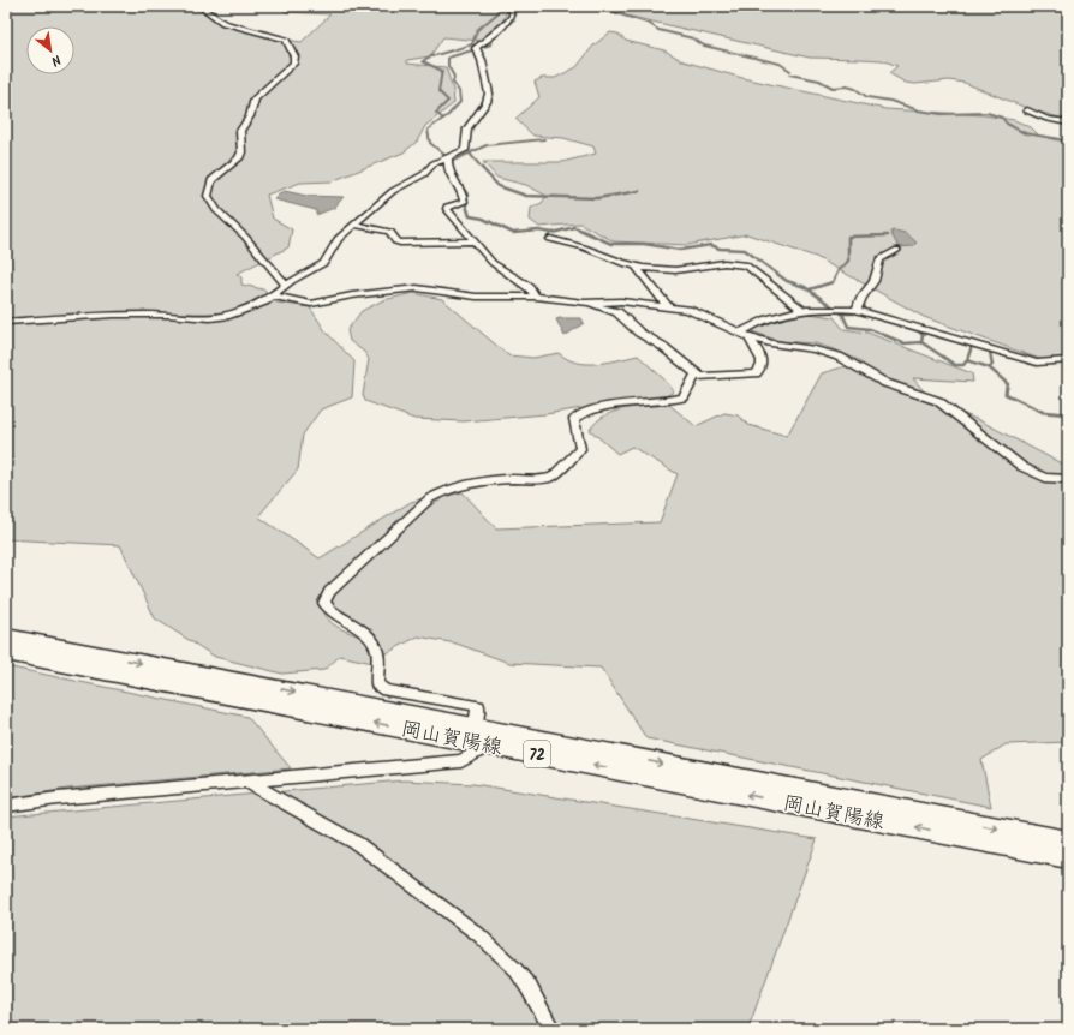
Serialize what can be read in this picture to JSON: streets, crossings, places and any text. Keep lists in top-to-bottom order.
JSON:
{
  "streets": {
    "main road": ["岡山賀陽線", "72"]
  },
  "north": "bottom right"
}
